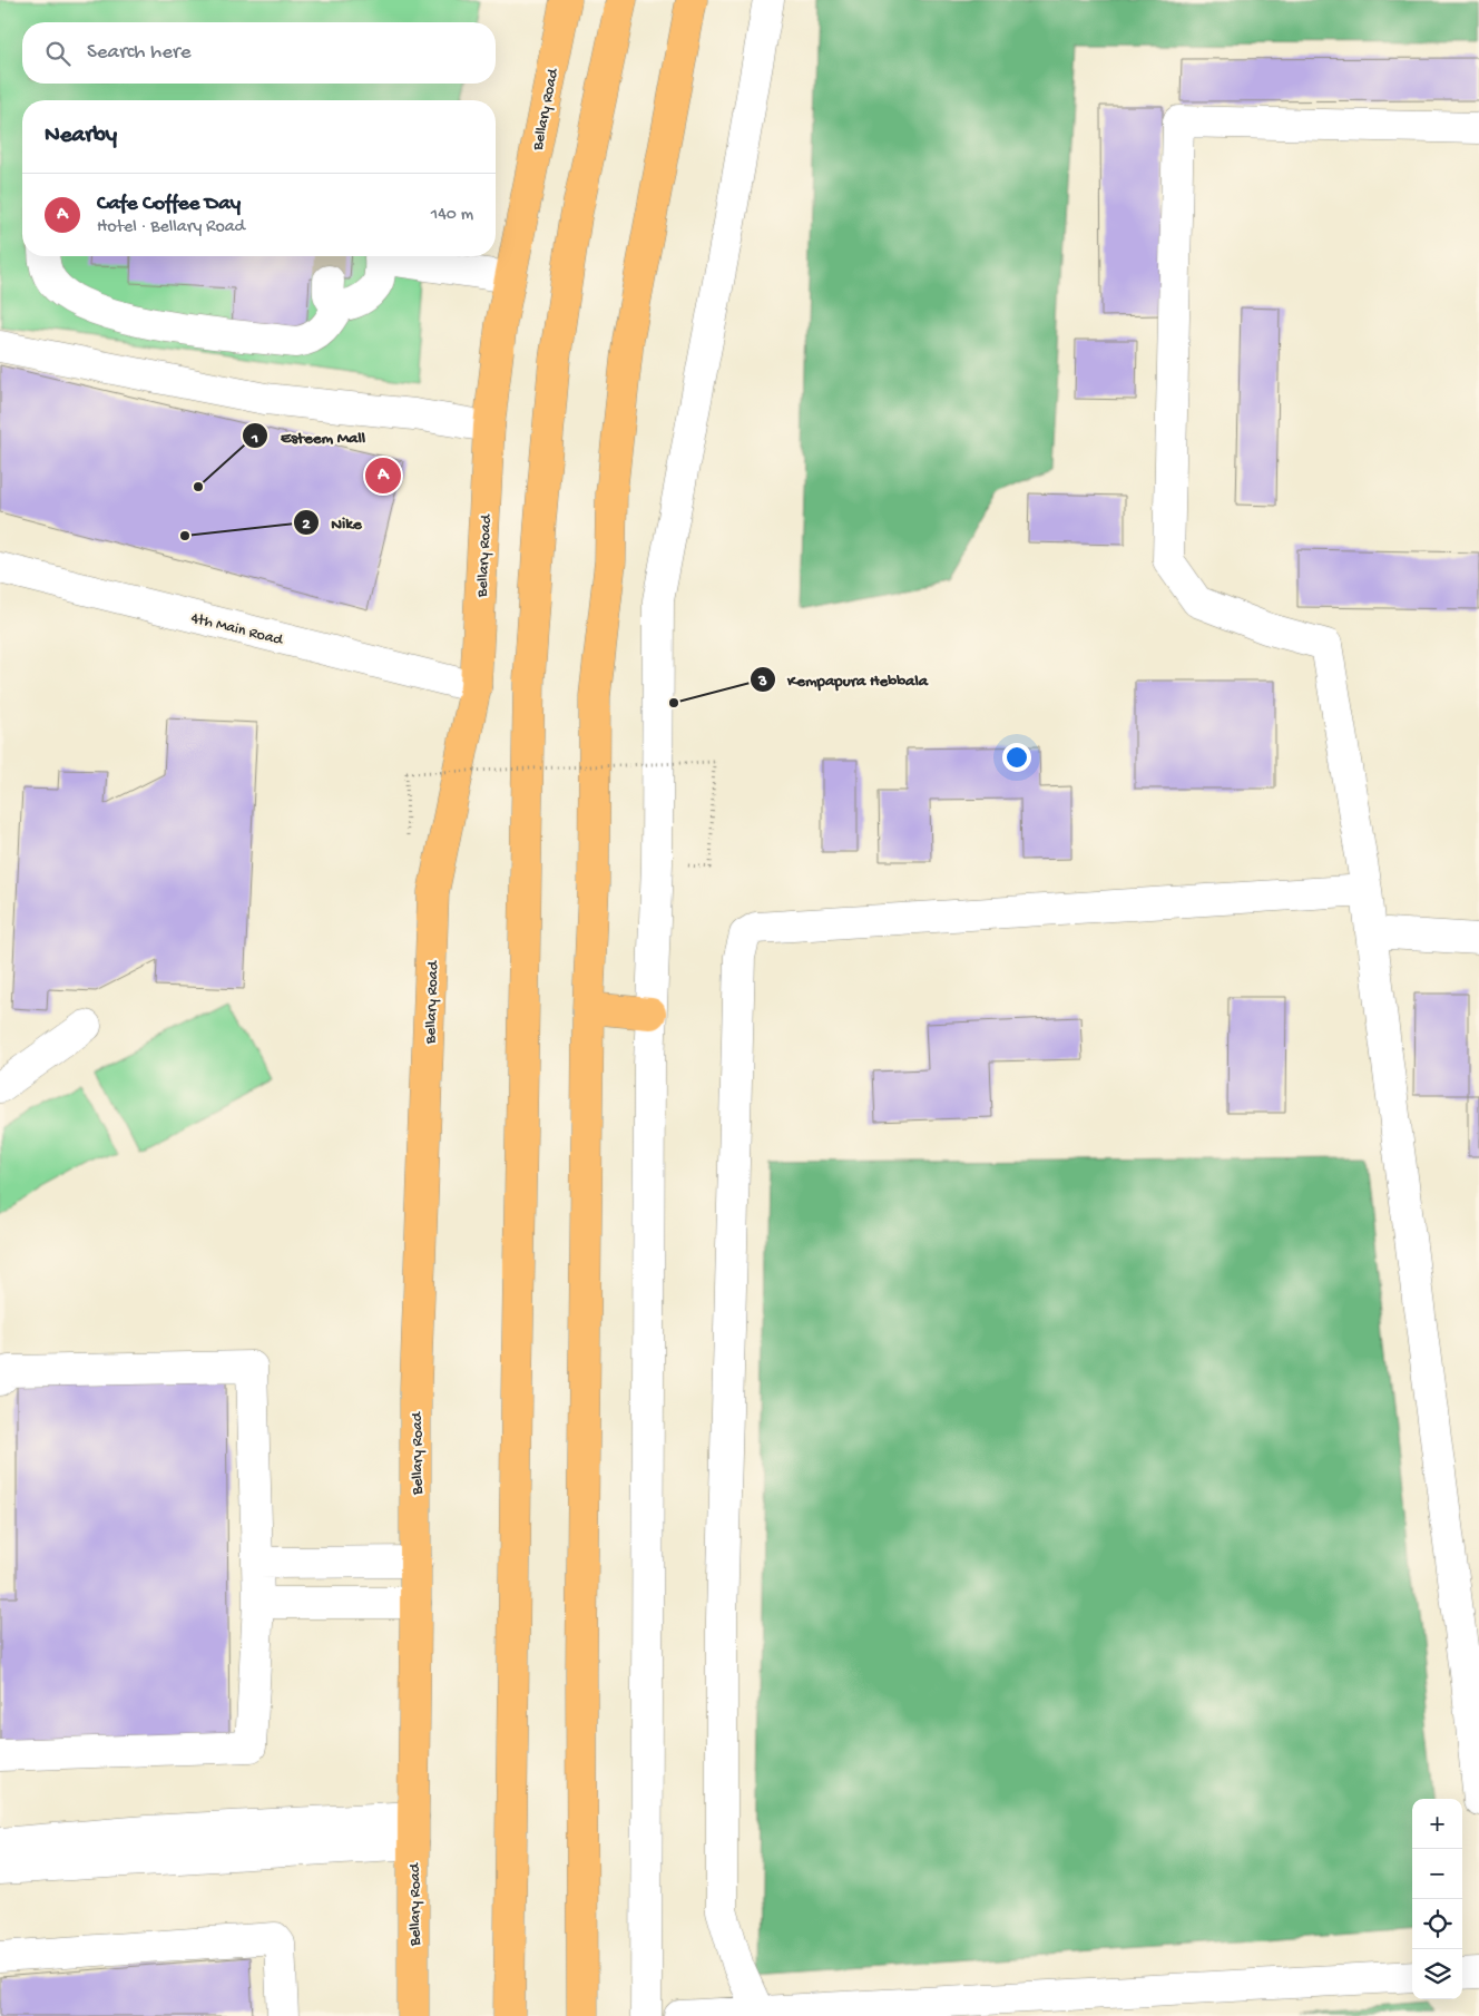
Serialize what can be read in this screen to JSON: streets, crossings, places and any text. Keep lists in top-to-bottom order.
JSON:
{
  "streets": {
    "highway": ["Bellary Road"],
    "street": ["4th Main Road"]
  },
  "crossings": [
    ["Bellary Road", "4th Main Road"]
  ],
  "places": ["Esteem Mall", "Nike", "Kempapura Hebbala"],
  "page": {
    "search": "Search here",
    "heading": "Nearby",
    "list": [
      {
        "mark": "A",
        "name": "Cafe Coffee Day",
        "note": "Hotel · Bellary Road",
        "value": "140 m"
      }
    ],
    "pins": "A",
    "map_buttons": ["+", "−"]
  }
}
